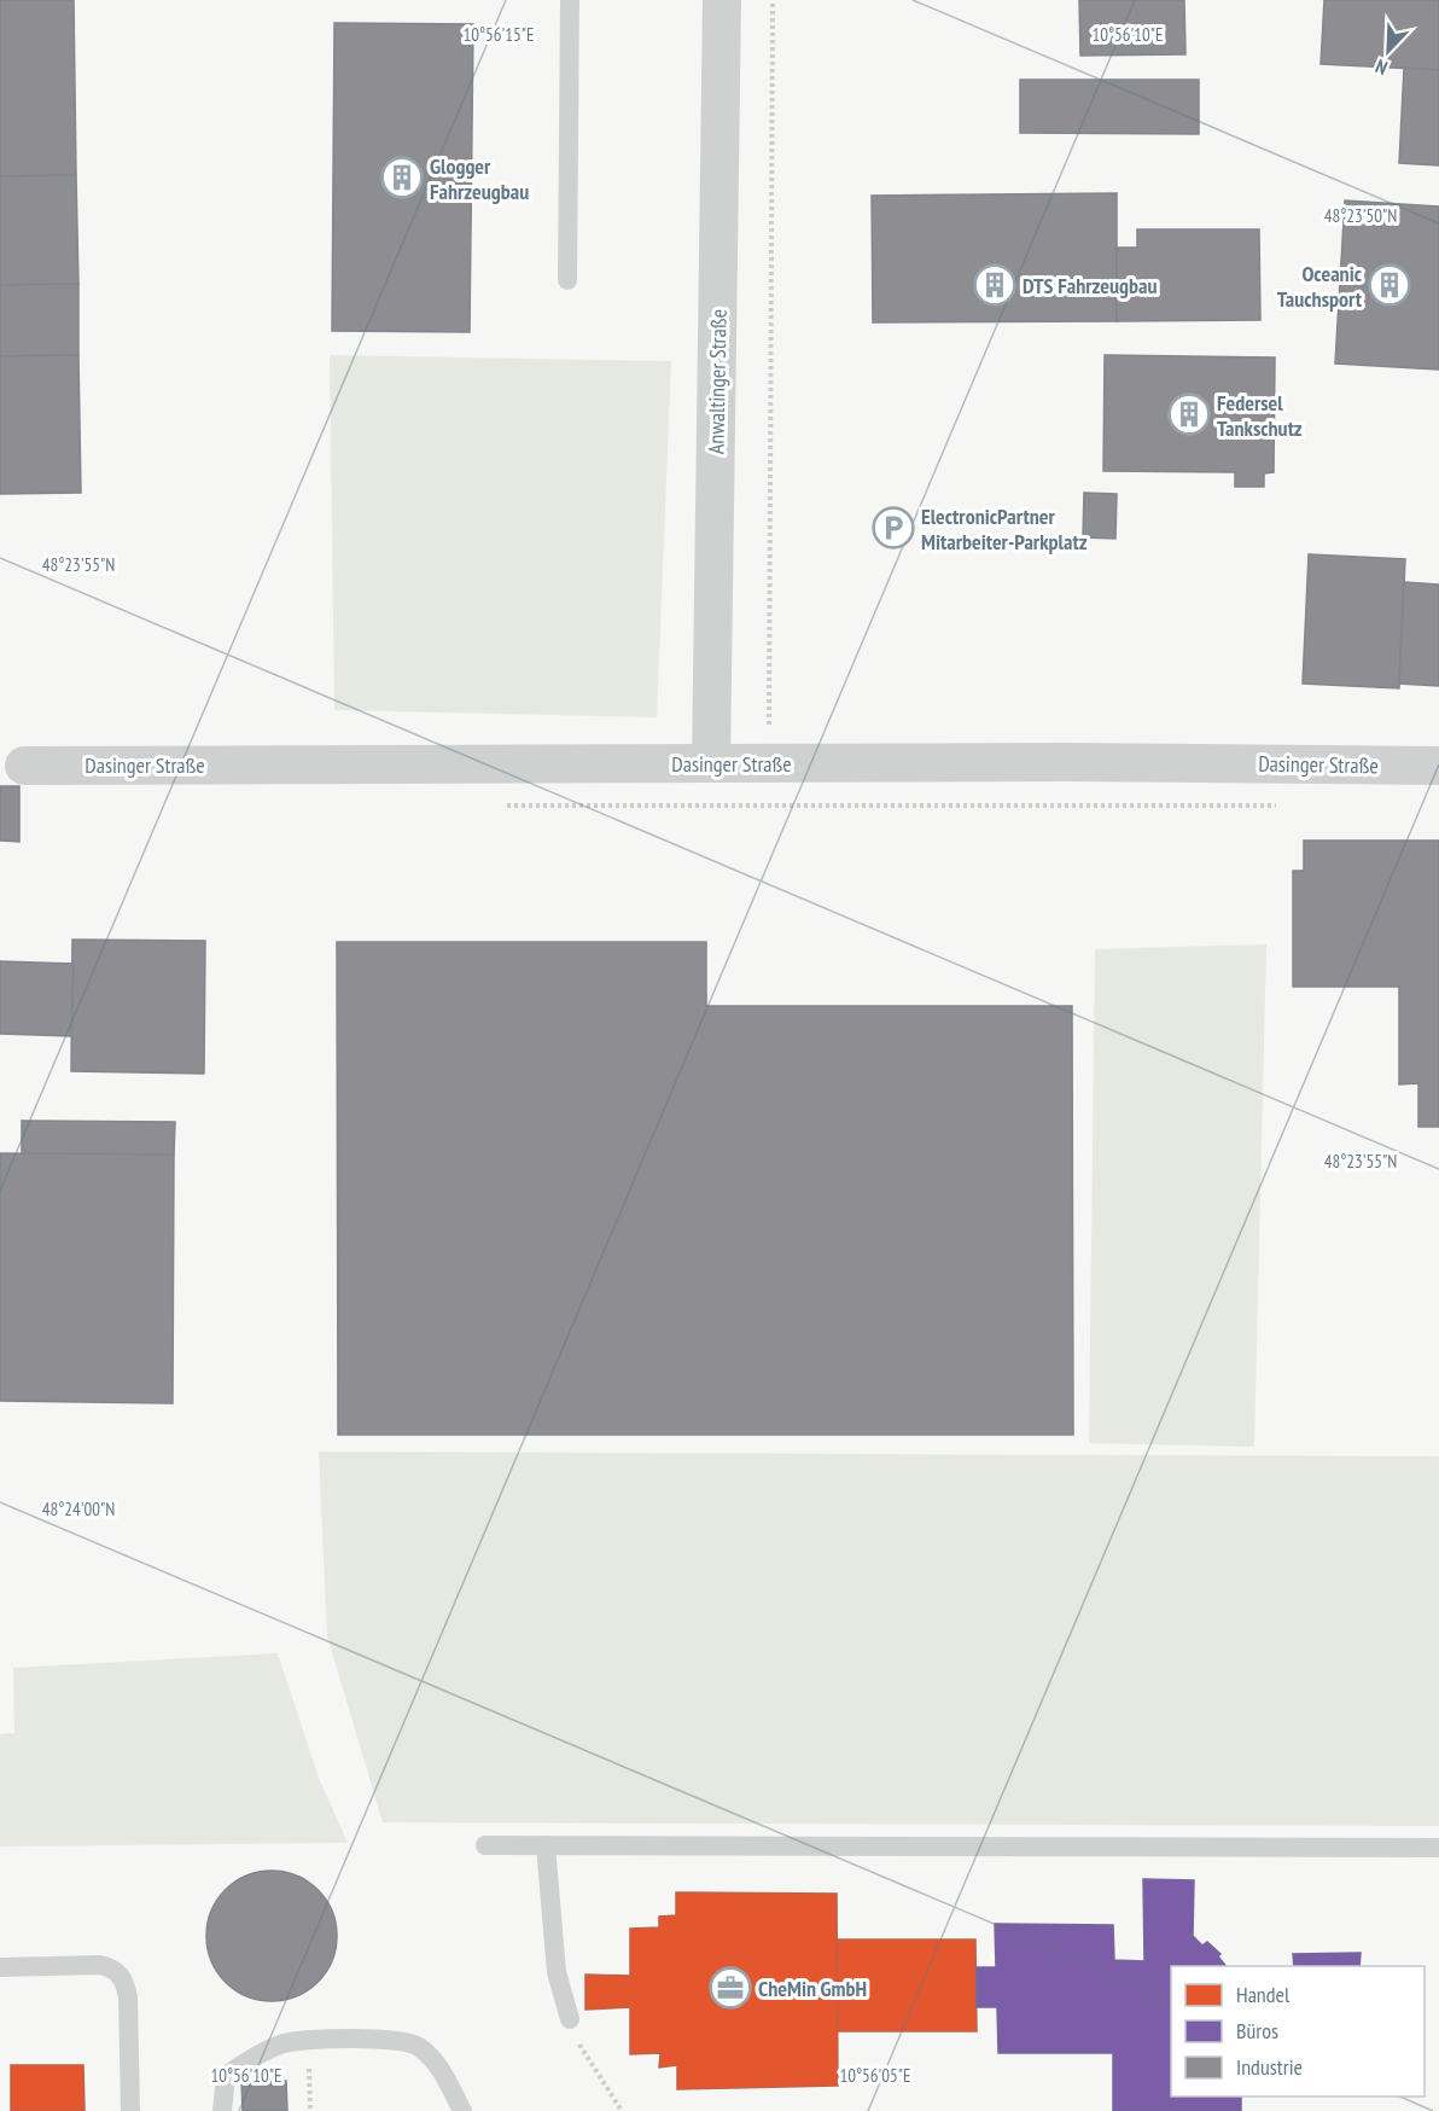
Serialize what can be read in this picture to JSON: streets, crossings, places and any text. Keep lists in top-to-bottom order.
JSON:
{
  "streets": {
    "street": ["Anwaltinger Straße", "Dasinger Straße"]
  },
  "crossings": [
    ["Anwaltinger Straße", "Dasinger Straße"]
  ],
  "places": {
    "building": [
      "Glogger Fahrzeugbau",
      "DTS Fahrzeugbau",
      "Oceanic Tauchsport",
      "Federsel Tankschutz"
    ],
    "parking": ["ElectronicPartner Mitarbeiter-Parkplatz"],
    "office": ["CheMin GmbH"]
  },
  "legend": ["Handel", "Büros", "Industrie"],
  "north": "bottom left",
  "coordinates": [
    "10°56'15\"E",
    "10°56'10\"E",
    "48°23'50\"N",
    "48°23'55\"N",
    "48°24'00\"N",
    "10°56'05\"E"
  ]
}
